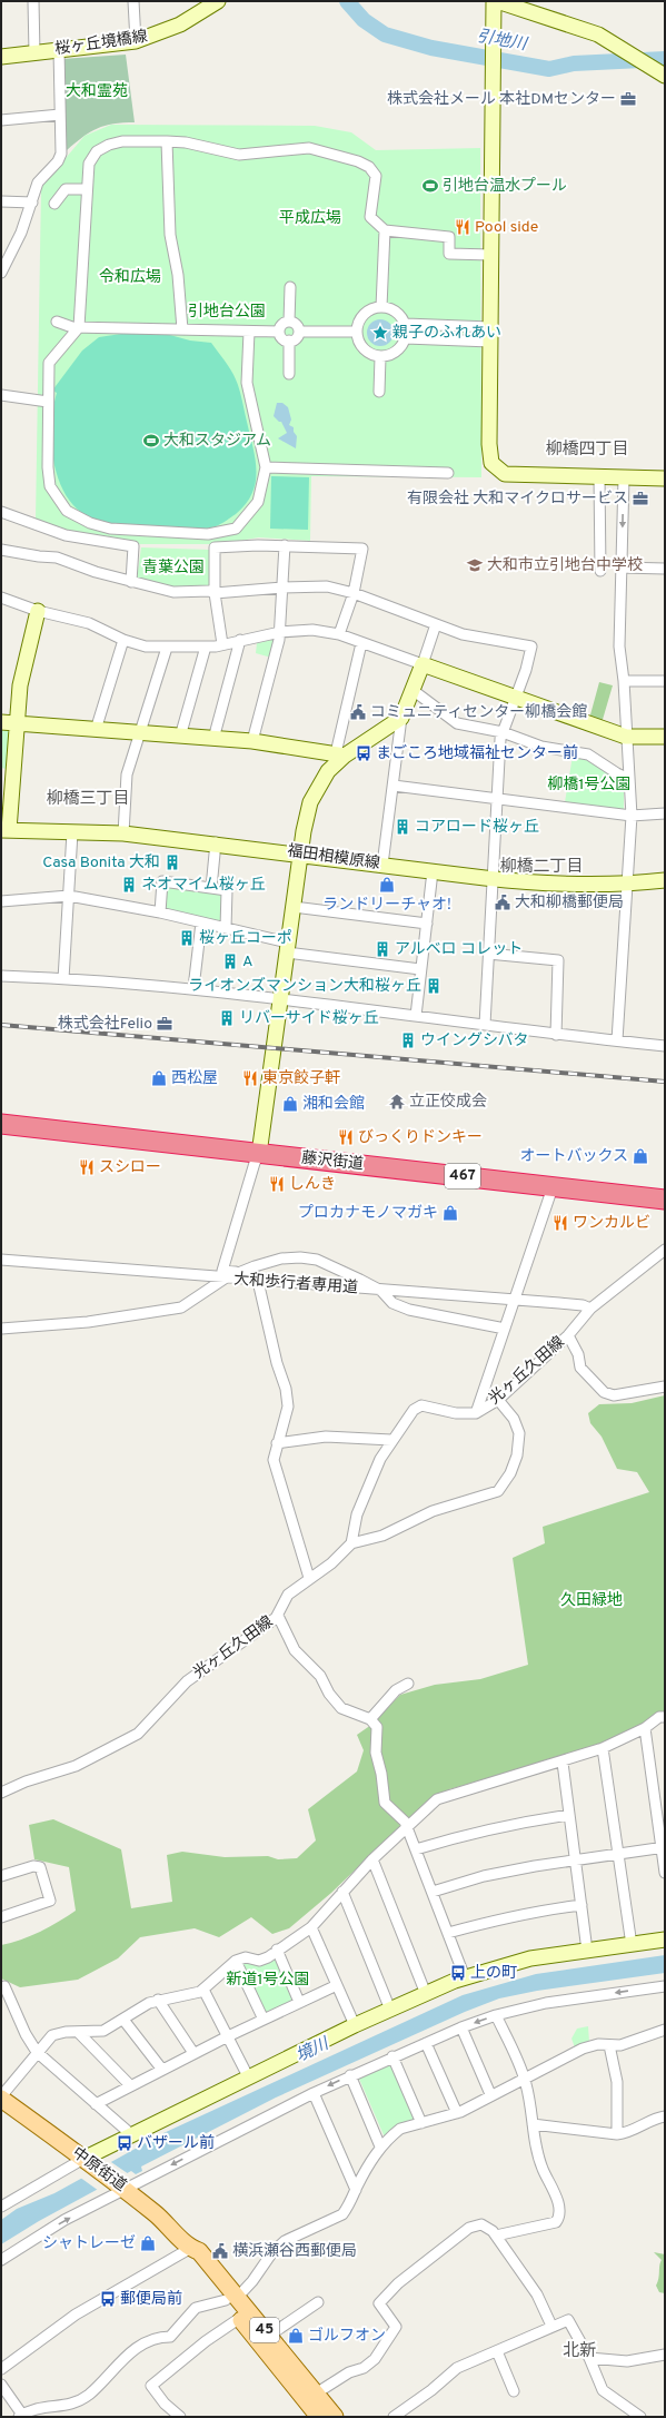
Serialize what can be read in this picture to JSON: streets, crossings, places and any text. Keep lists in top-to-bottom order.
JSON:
{
  "streets": {
    "highway": ["藤沢街道", "467"],
    "main road": ["中原街道", "45"],
    "street": [
      "桜ヶ丘境橋線",
      "福田相模原線",
      "大和歩行者専用道",
      "光ヶ丘久田線"
    ]
  },
  "crossings": [
    ["大和歩行者専用道", "光ヶ丘久田線"]
  ],
  "districts": [
    "柳橋四丁目",
    "柳橋三丁目",
    "柳橋二丁目",
    "北新"
  ],
  "water": ["引地川", "境川"],
  "parks": [
    "大和霊苑",
    "平成広場",
    "令和広場",
    "引地台公園",
    "青葉公園",
    "柳橋1号公園",
    "久田緑地",
    "新道1号公園"
  ],
  "places": {
    "office": ["株式会社メール 本社DMセンター", "有限会社 大和マイクロサービス", "株式会社Felio"],
    "sports": ["引地台温水プール", "大和スタジアム"],
    "restaurant": [
      "Pool side",
      "東京餃子軒",
      "びっくりドンキー",
      "スシロー",
      "しんき",
      "ワンカルビ"
    ],
    "place": ["親子のふれあい"],
    "school or university": ["大和市立引地台中学校"],
    "public building": ["コミュニティセンター柳橋会館", "大和柳橋郵便局", "横浜瀬谷西郵便局"],
    "bus stop": [
      "まごころ地域福祉センター前",
      "上の町",
      "バザール前",
      "郵便局前"
    ],
    "building": [
      "コアロード桜ヶ丘",
      "Casa Bonita 大和",
      "ネオマイム桜ヶ丘",
      "桜ヶ丘コーポ",
      "アルベロ コレット",
      "A",
      "ライオンズマンション大和桜ヶ丘",
      "リバーサイド桜ヶ丘",
      "ウイングシバタ"
    ],
    "shop": [
      "ランドリーチャオ!",
      "西松屋",
      "湘和会館",
      "オートバックス",
      "プロカナモノマガキ",
      "シャトレーゼ",
      "ゴルフオン"
    ],
    "temple": ["立正佼成会"]
  }
}
